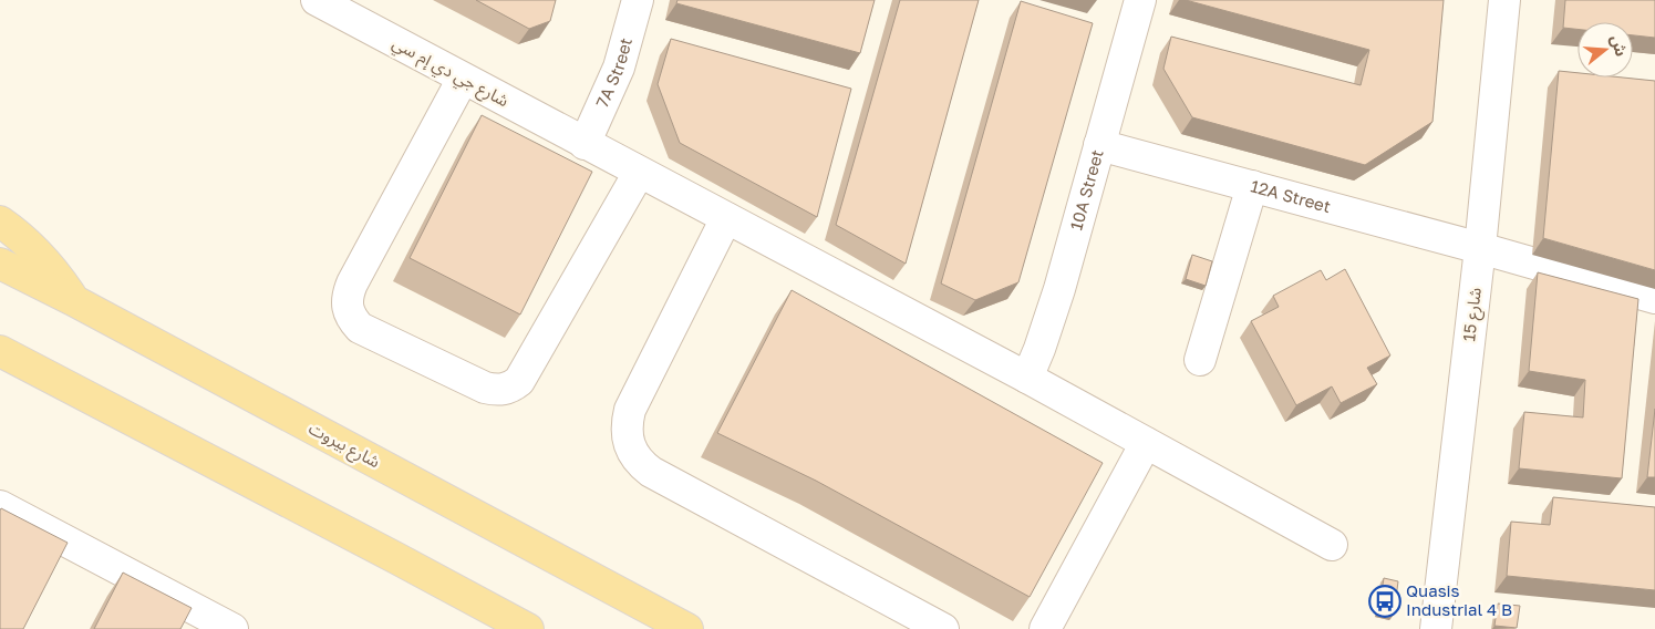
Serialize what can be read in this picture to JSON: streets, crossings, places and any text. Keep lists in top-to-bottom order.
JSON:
{
  "streets": {
    "main road": ["شارع بيروت"],
    "street": [
      "شارع جي دي إم سي",
      "7A Street",
      "10A Street",
      "12A Street",
      "شارع 15"
    ]
  },
  "crossings": [
    ["شارع جي دي إم سي", "7A Street"],
    ["شارع جي دي إم سي", "10A Street"],
    ["10A Street", "12A Street"],
    ["12A Street", "شارع 15"]
  ],
  "places": {
    "bus stop": ["Quasis Industrial 4 B"]
  },
  "north": "right"
}
